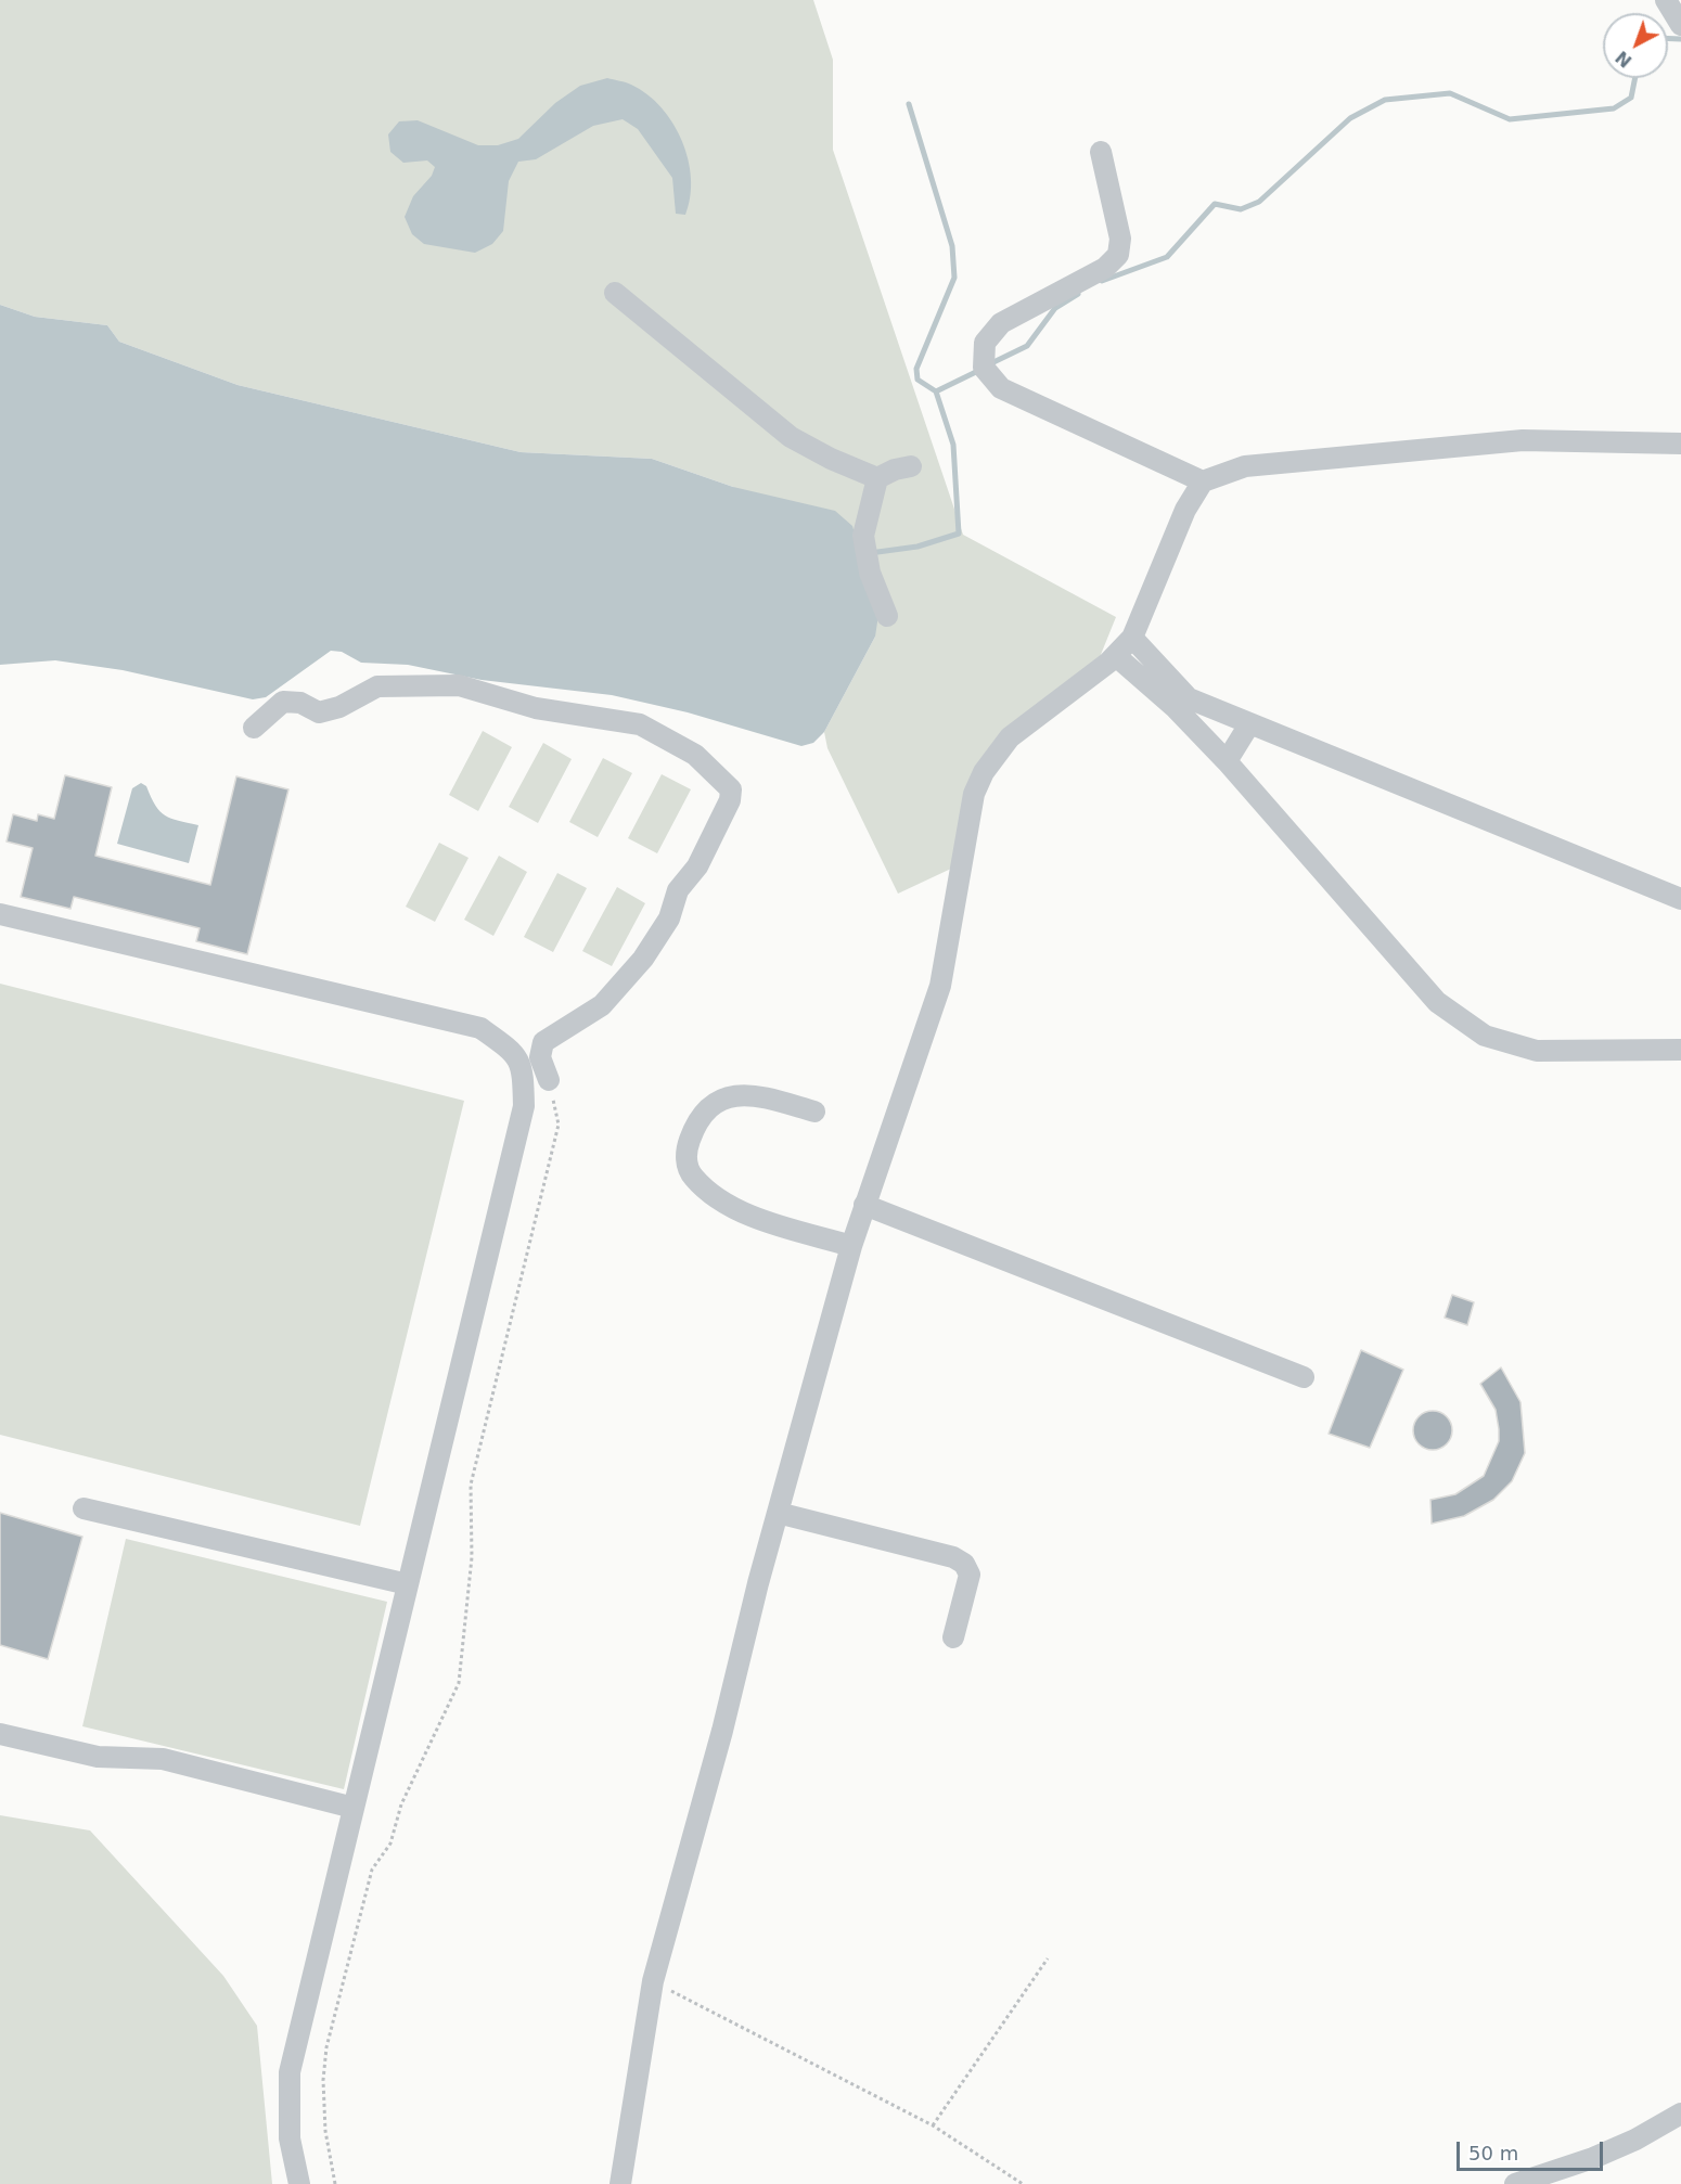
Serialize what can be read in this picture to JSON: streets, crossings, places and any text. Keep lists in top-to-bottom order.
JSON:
{
  "scale_bar": "50 m",
  "north": "bottom left"
}
